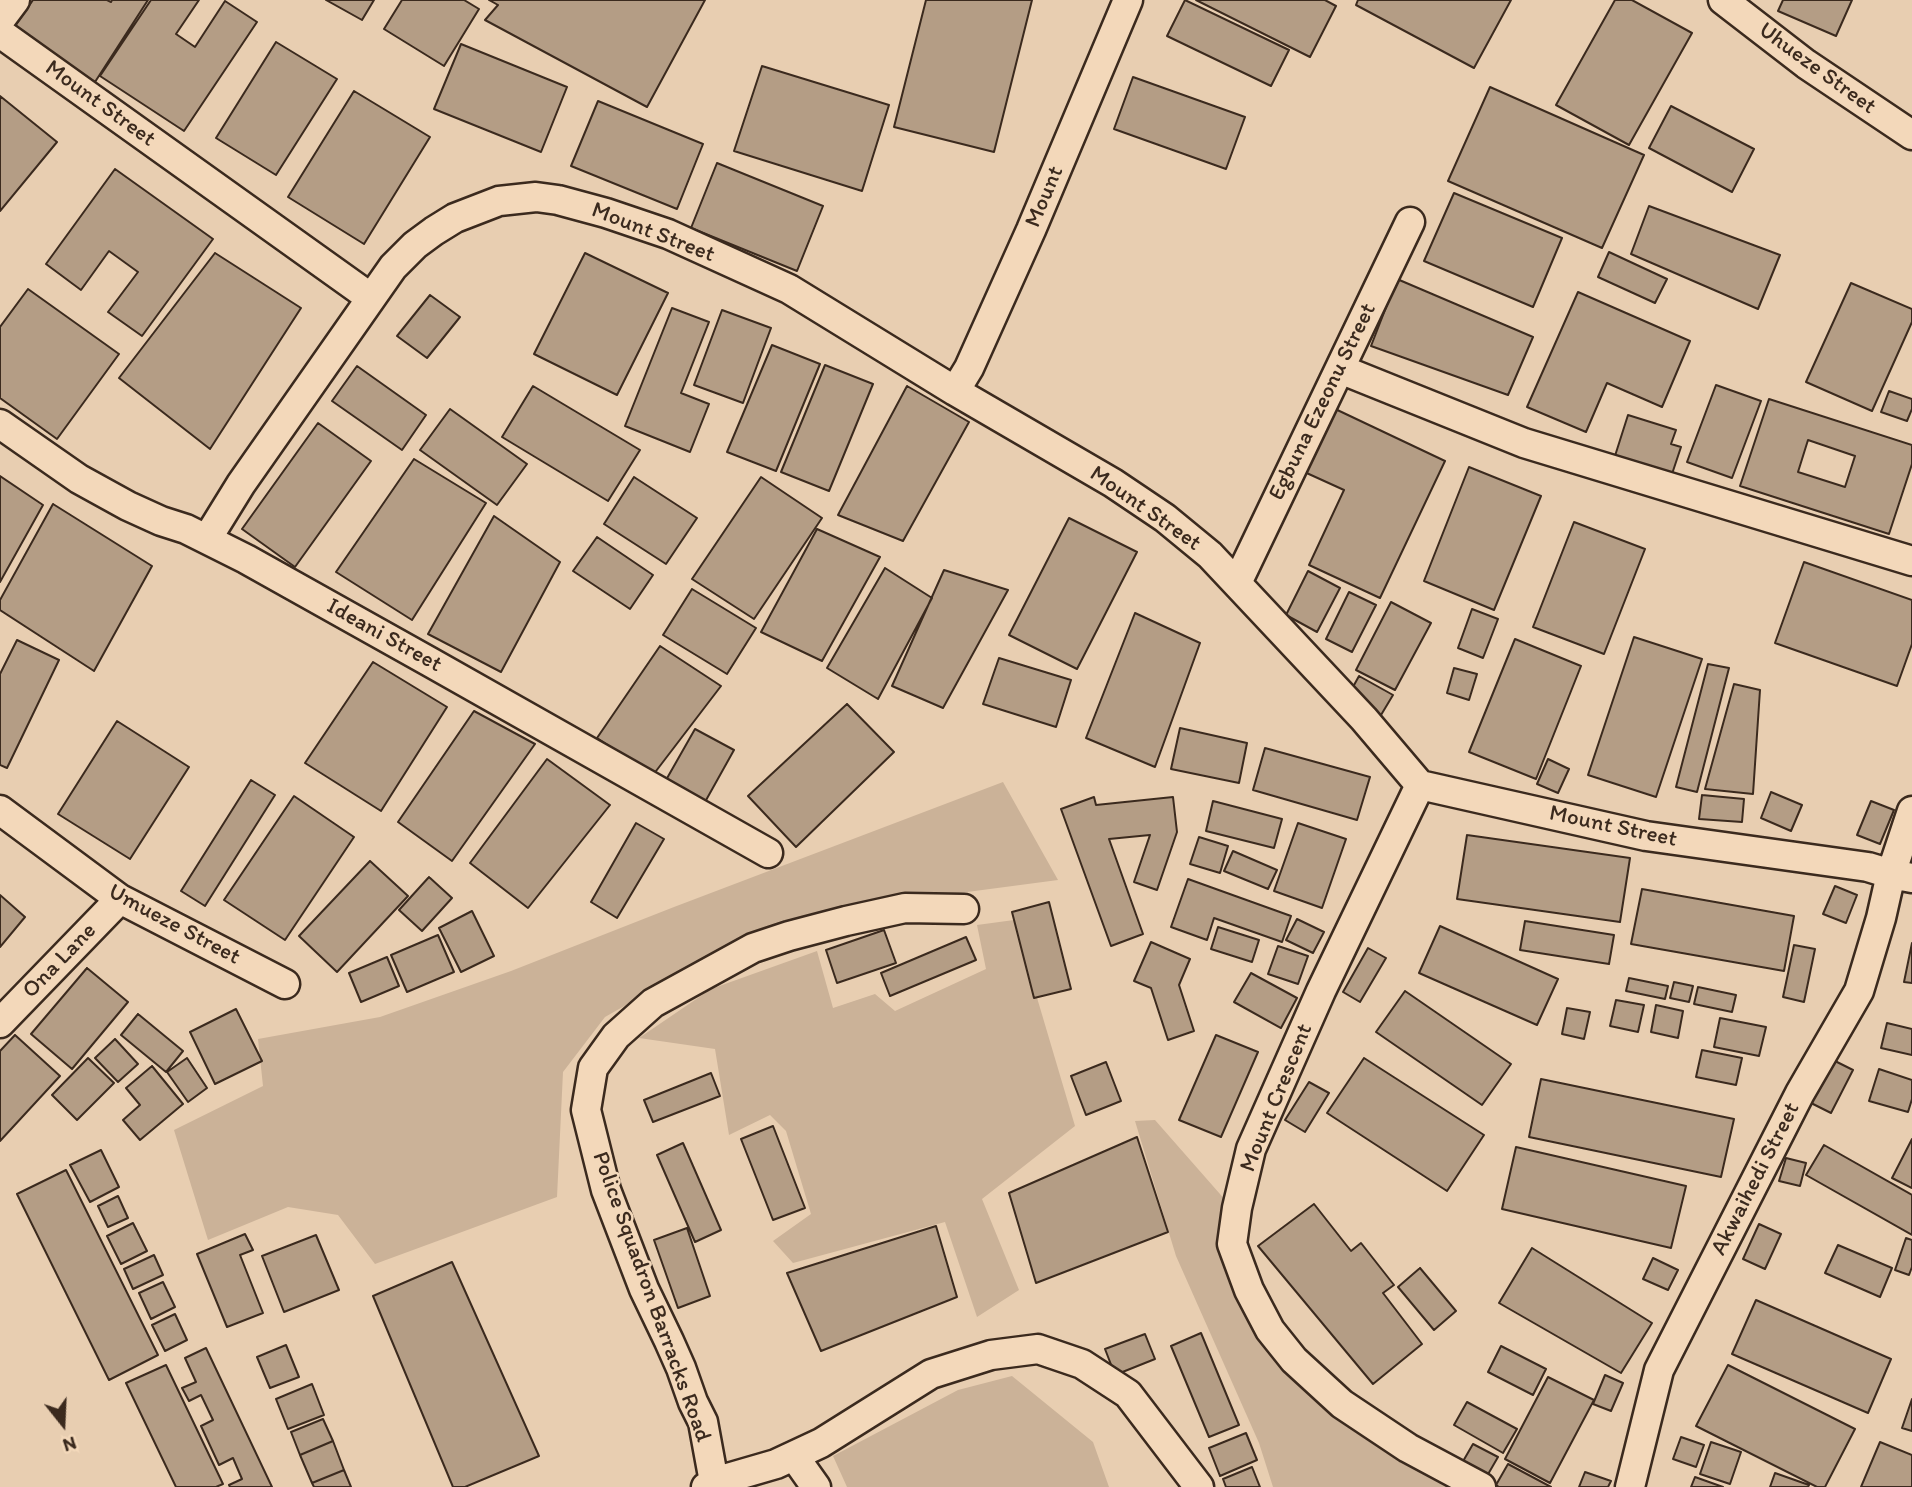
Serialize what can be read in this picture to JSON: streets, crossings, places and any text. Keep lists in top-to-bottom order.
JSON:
{
  "streets": {
    "street": [
      "Uhueze Street",
      "Mount Street",
      "Mount",
      "Egbuna Ezeonu Street",
      "Ideani Street",
      "Umueze Street",
      "Ona Lane",
      "Mount Crescent",
      "Akwaihedi Street",
      "Police Squadron Barracks Road"
    ]
  },
  "crossings": [
    ["Mount Street", "Mount"],
    ["Mount Street", "Egbuna Ezeonu Street"],
    ["Mount Street", "Ideani Street"],
    ["Mount Street", "Mount Crescent"],
    ["Mount Street", "Akwaihedi Street"],
    ["Umueze Street", "Ona Lane"]
  ],
  "north": "bottom"
}
